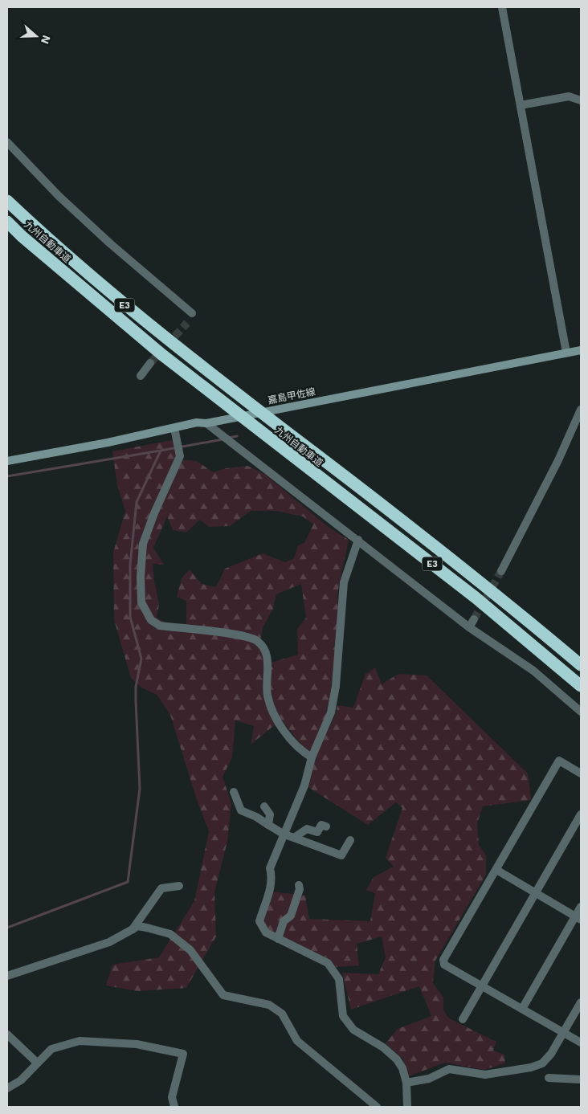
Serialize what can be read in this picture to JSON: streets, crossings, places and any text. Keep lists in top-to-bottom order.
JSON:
{
  "streets": {
    "highway": ["九州自動車道", "E3"],
    "main road": ["嘉島甲佐線"]
  },
  "north": "right"
}
